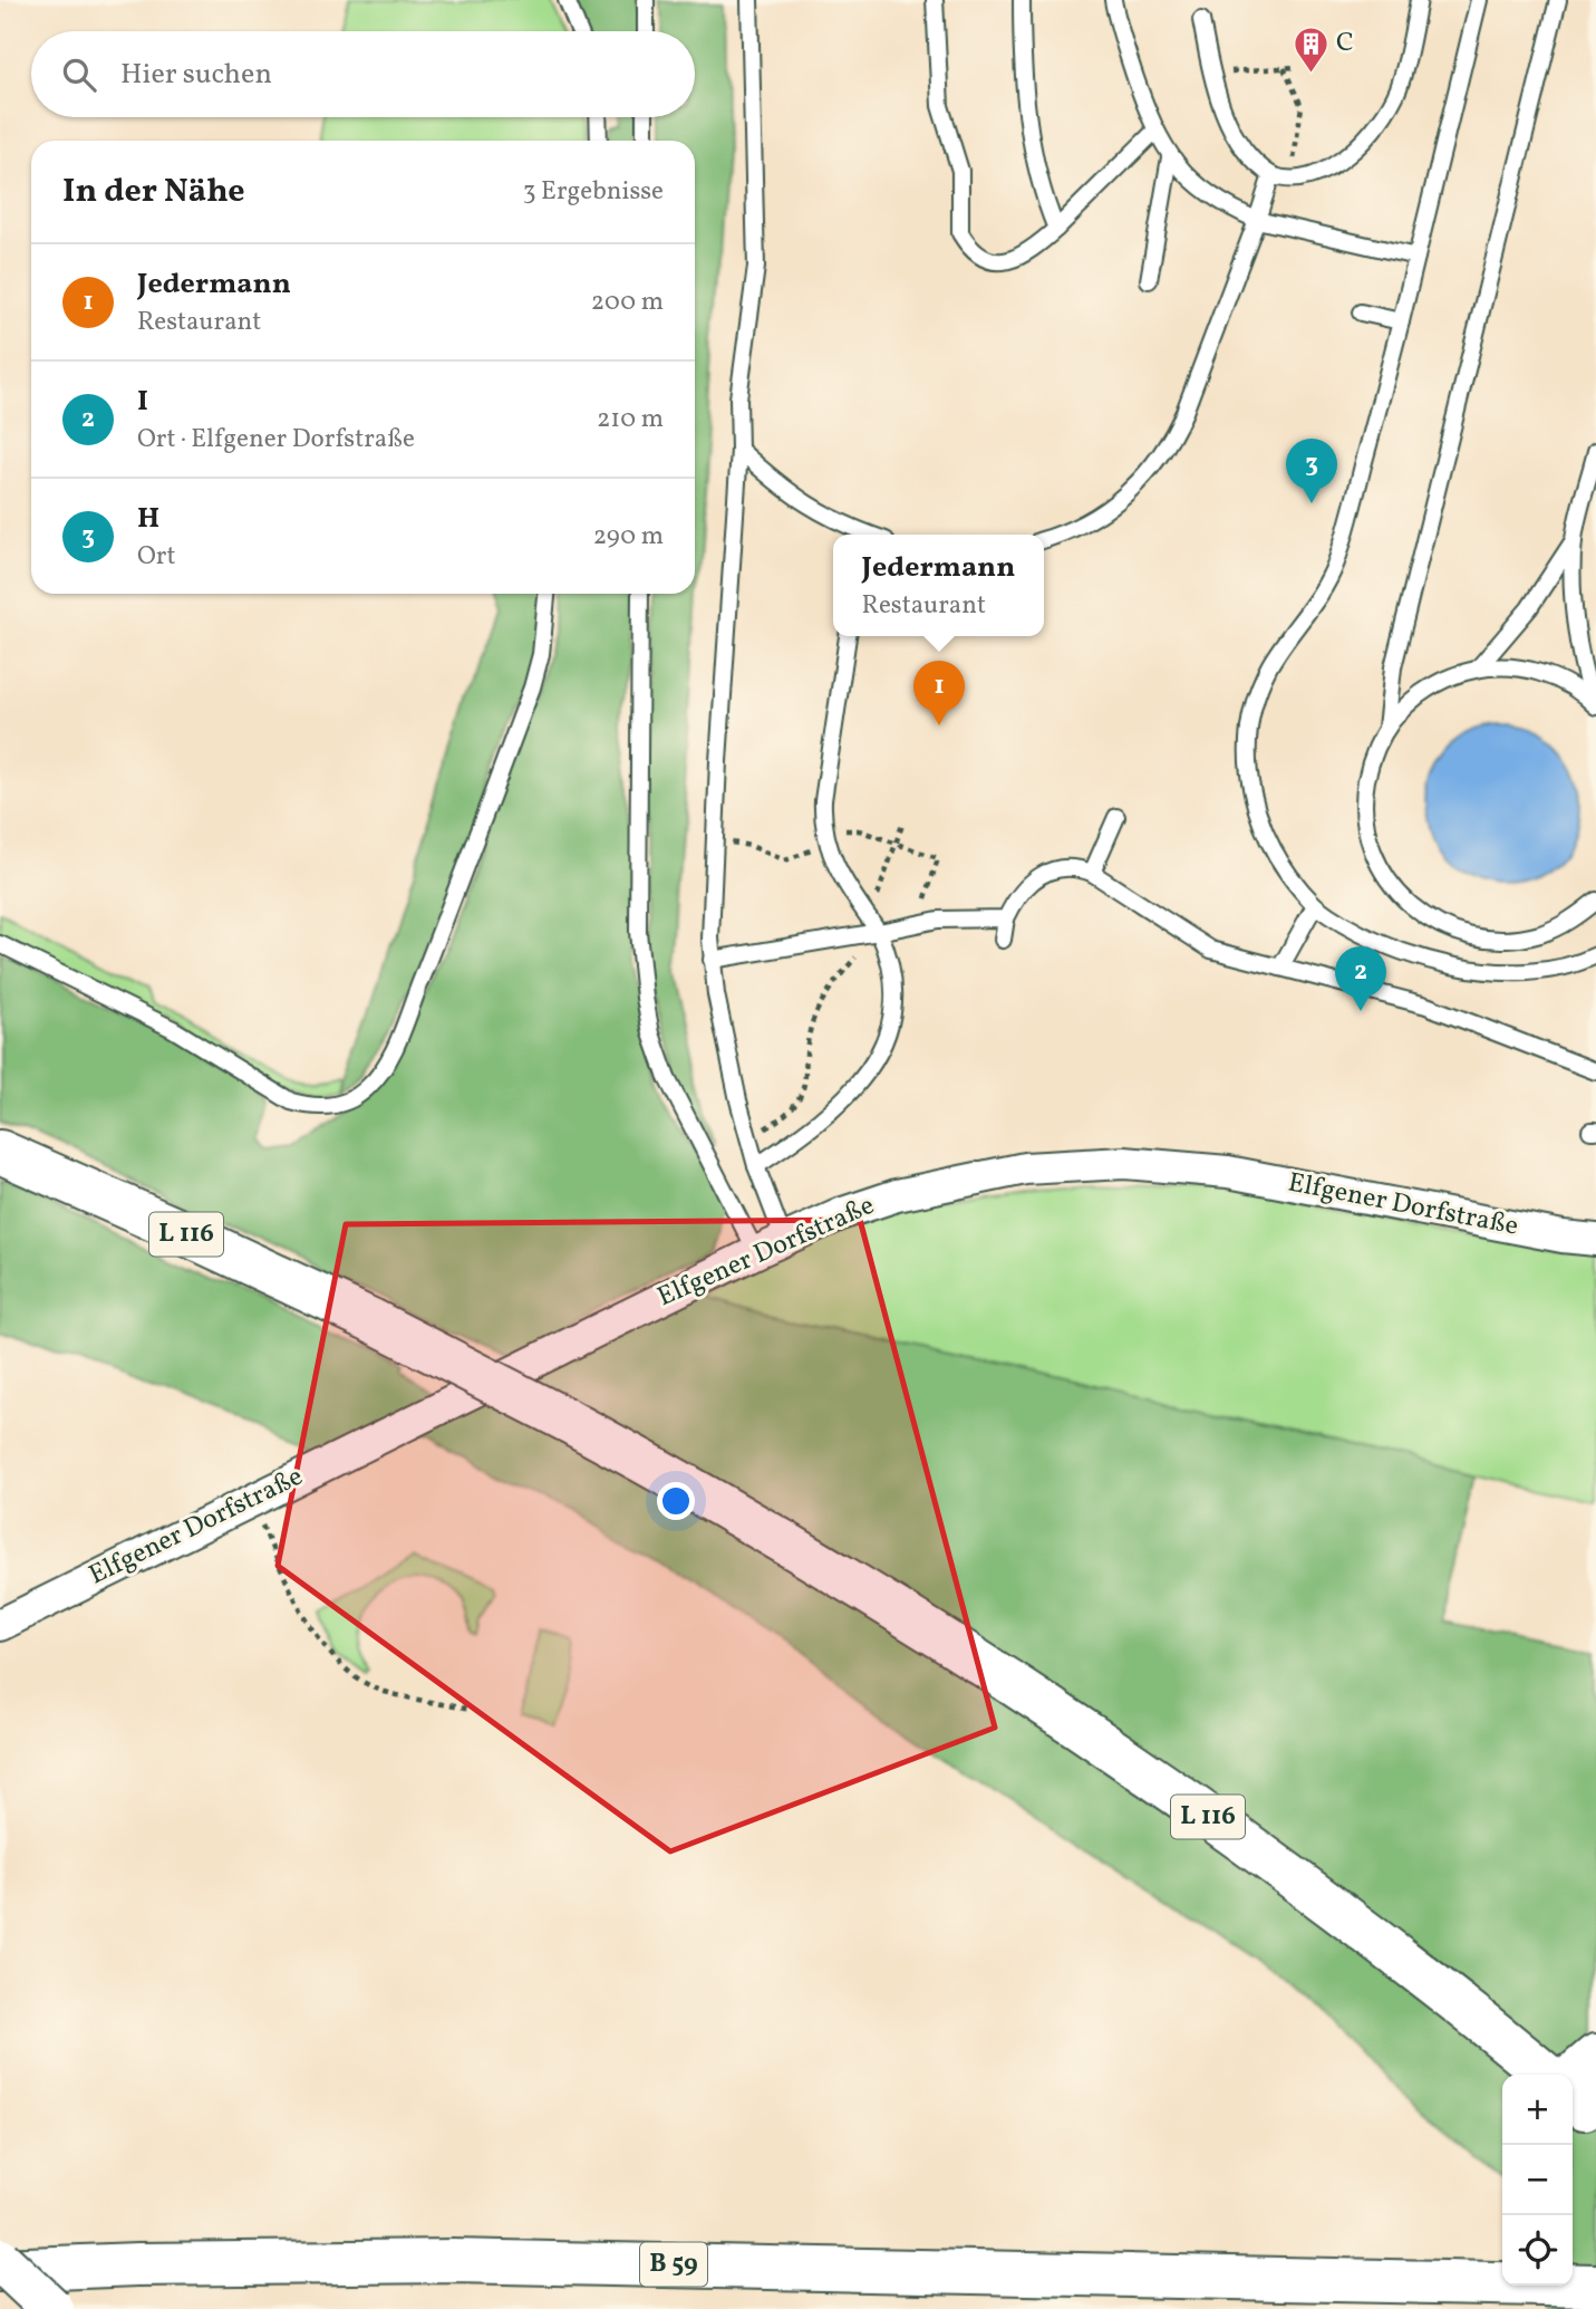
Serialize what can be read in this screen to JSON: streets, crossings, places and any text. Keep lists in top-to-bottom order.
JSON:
{
  "streets": {
    "main road": ["L 116", "B 59"],
    "street": ["Elfgener Dorfstraße"]
  },
  "places": {
    "building": ["C"]
  },
  "page": {
    "search": "Hier suchen",
    "heading": ["In der Nähe", "3 Ergebnisse"],
    "list": [
      {
        "mark": "1",
        "name": "Jedermann",
        "note": "Restaurant",
        "value": "200 m"
      },
      {
        "mark": "2",
        "name": "I",
        "note": "Ort · Elfgener Dorfstraße",
        "value": "210 m"
      },
      {
        "mark": "3",
        "name": "H",
        "note": "Ort",
        "value": "290 m"
      }
    ],
    "pins": ["3", "1", "2"],
    "popup": ["Jedermann", "Restaurant"],
    "map_buttons": ["+", "−"]
  }
}
